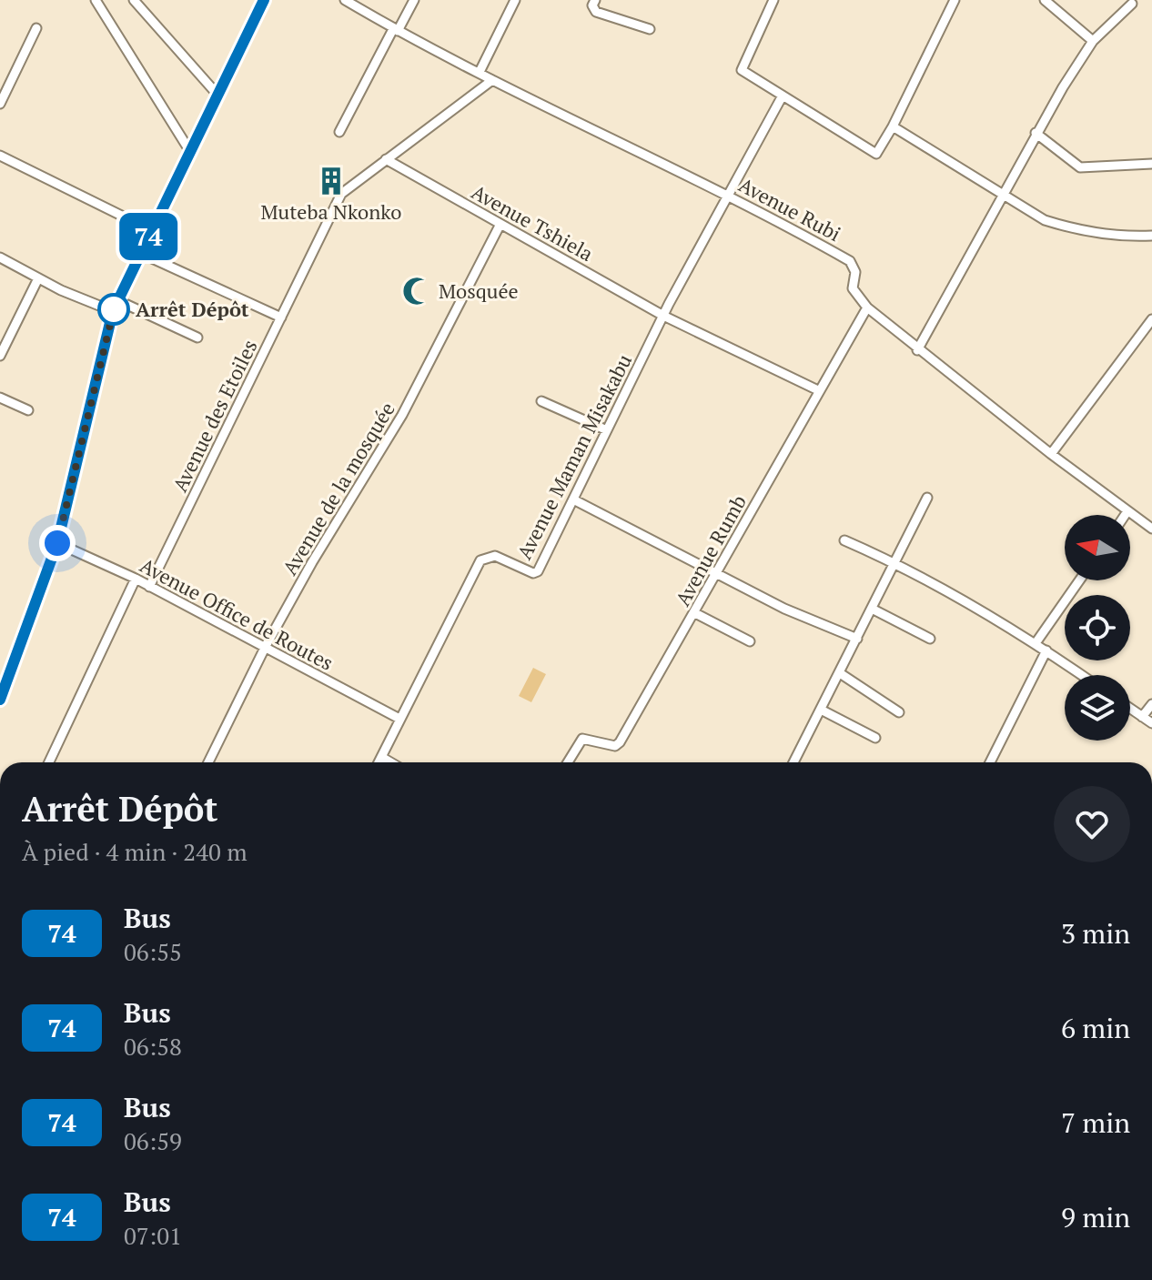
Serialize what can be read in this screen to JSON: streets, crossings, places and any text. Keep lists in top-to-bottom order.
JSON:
{
  "streets": {
    "street": [
      "Avenue Rubi",
      "Avenue Tshiela",
      "Avenue des Etoiles",
      "Avenue Maman Misakabu",
      "Avenue de la mosquée",
      "Avenue Rumb",
      "Avenue Office de Routes"
    ]
  },
  "crossings": [
    ["Avenue Rubi", "Avenue des Etoiles"],
    ["Avenue Rubi", "Avenue Maman Misakabu"],
    ["Avenue Rubi", "Avenue Rumb"],
    ["Avenue Tshiela", "Avenue des Etoiles"],
    ["Avenue Tshiela", "Avenue Maman Misakabu"],
    ["Avenue Tshiela", "Avenue de la mosquée"],
    ["Avenue Tshiela", "Avenue Rumb"],
    ["Avenue des Etoiles", "Avenue Office de Routes"],
    ["Avenue Maman Misakabu", "Avenue Office de Routes"],
    ["Avenue de la mosquée", "Avenue Office de Routes"]
  ],
  "places": {
    "building": ["Muteba Nkonko"],
    "mosque": ["Mosquée"],
    "other": ["Arrêt Dépôt"]
  },
  "lines": ["bus line 74"],
  "north": "left",
  "page": {
    "on_map": "74",
    "heading": ["Arrêt Dépôt", "À pied · 4 min · 240 m"],
    "list": [
      {
        "mark": "74",
        "name": "Bus",
        "note": "06:55",
        "value": "3 min"
      },
      {
        "mark": "74",
        "name": "Bus",
        "note": "06:58",
        "value": "6 min"
      },
      {
        "mark": "74",
        "name": "Bus",
        "note": "06:59",
        "value": "7 min"
      },
      {
        "mark": "74",
        "name": "Bus",
        "note": "07:01",
        "value": "9 min"
      }
    ]
  }
}
